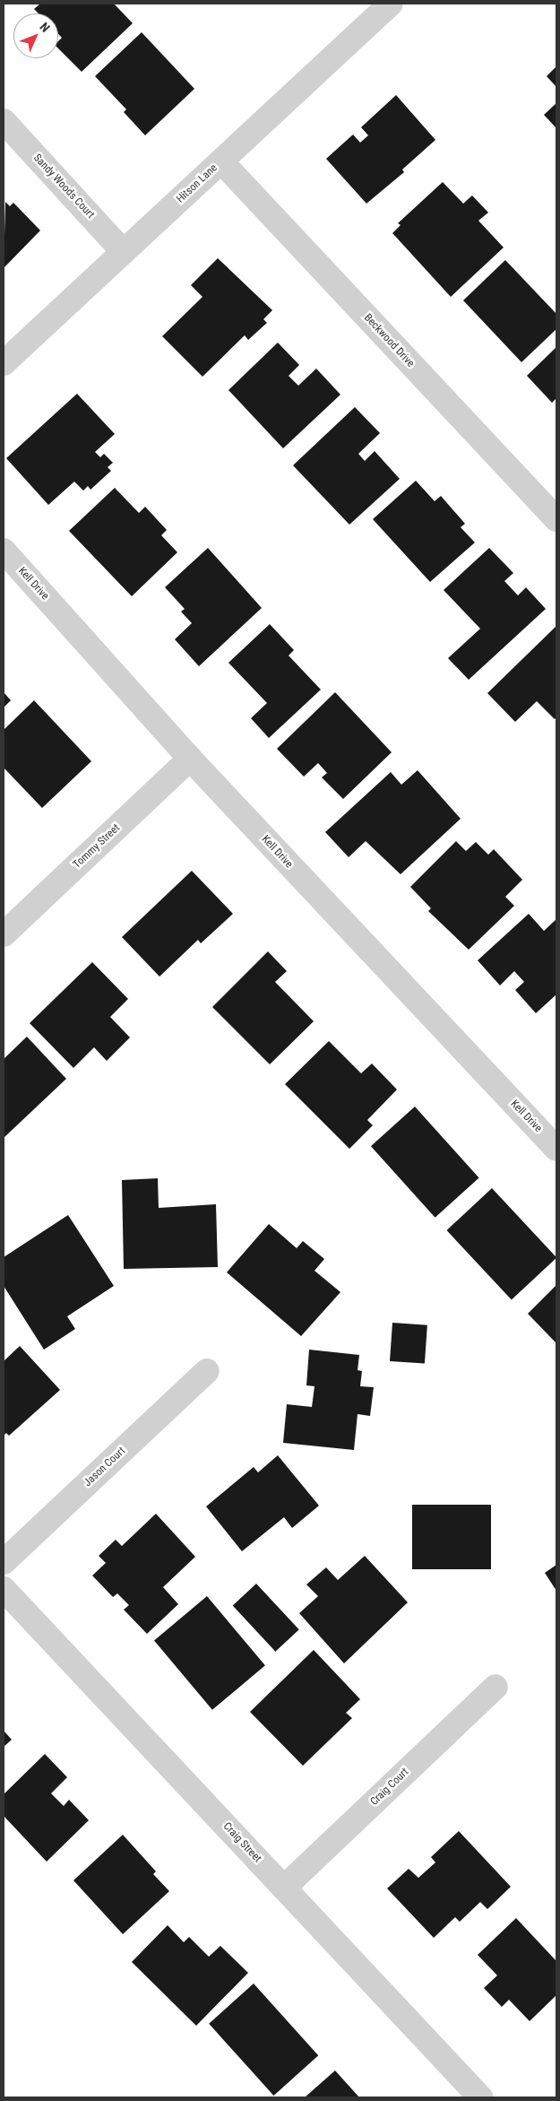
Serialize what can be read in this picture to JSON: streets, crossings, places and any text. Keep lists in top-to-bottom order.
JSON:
{
  "streets": {
    "street": [
      "Hitson Lane",
      "Sandy Woods Court",
      "Beckwood Drive",
      "Kell Drive",
      "Tommy Street",
      "Jason Court",
      "Craig Court",
      "Craig Street"
    ]
  },
  "crossings": [
    ["Hitson Lane", "Sandy Woods Court"],
    ["Hitson Lane", "Beckwood Drive"],
    ["Kell Drive", "Tommy Street"],
    ["Craig Court", "Craig Street"]
  ],
  "north": "top right"
}
